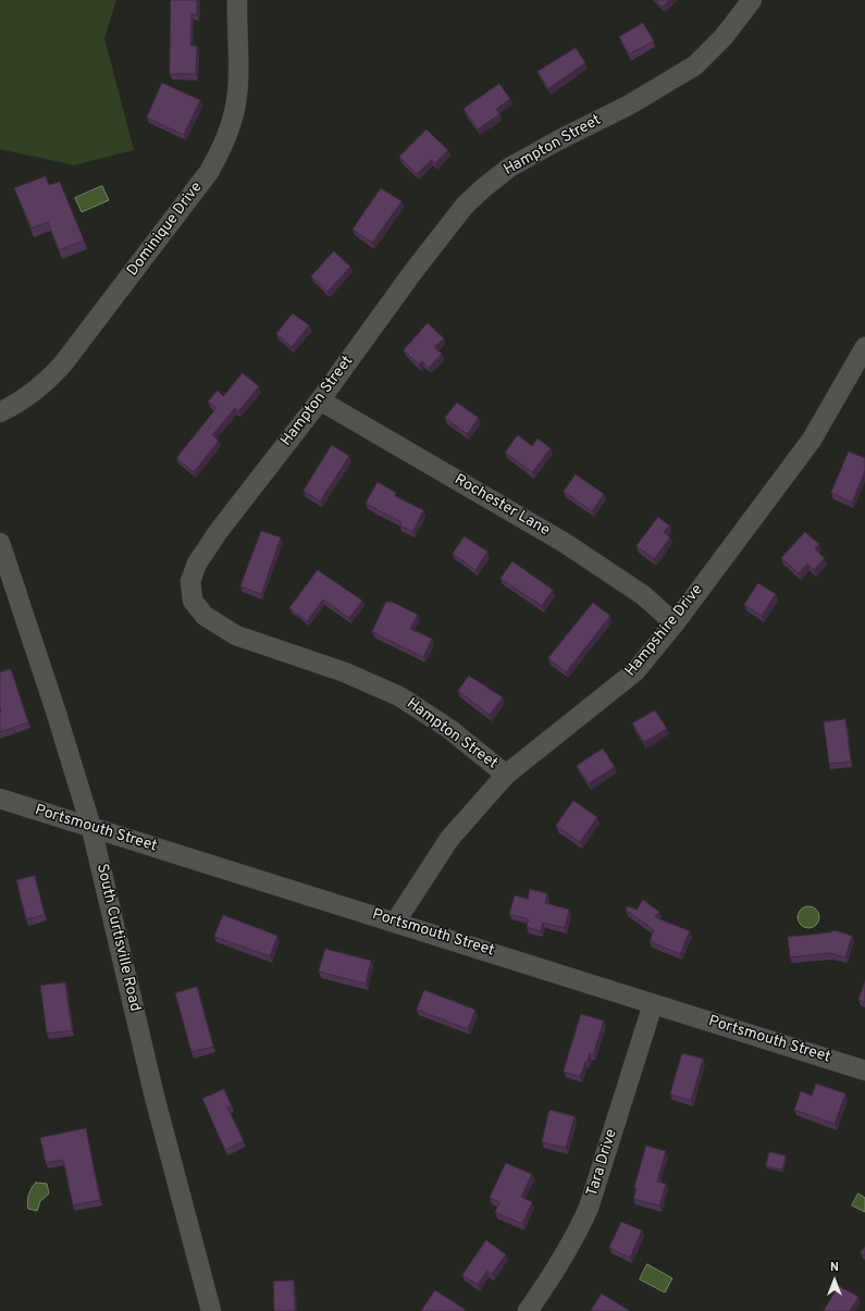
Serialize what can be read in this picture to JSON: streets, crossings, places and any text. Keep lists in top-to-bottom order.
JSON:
{
  "streets": {
    "street": [
      "Hampton Street",
      "Dominique Drive",
      "Rochester Lane",
      "Hampshire Drive",
      "Portsmouth Street",
      "South Curtisville Road",
      "Tara Drive"
    ]
  },
  "crossings": [
    ["Hampton Street", "Rochester Lane"],
    ["Hampton Street", "Hampshire Drive"],
    ["Rochester Lane", "Hampshire Drive"],
    ["Hampshire Drive", "Portsmouth Street"],
    ["Portsmouth Street", "South Curtisville Road"],
    ["Portsmouth Street", "Tara Drive"]
  ],
  "north": "top"
}
